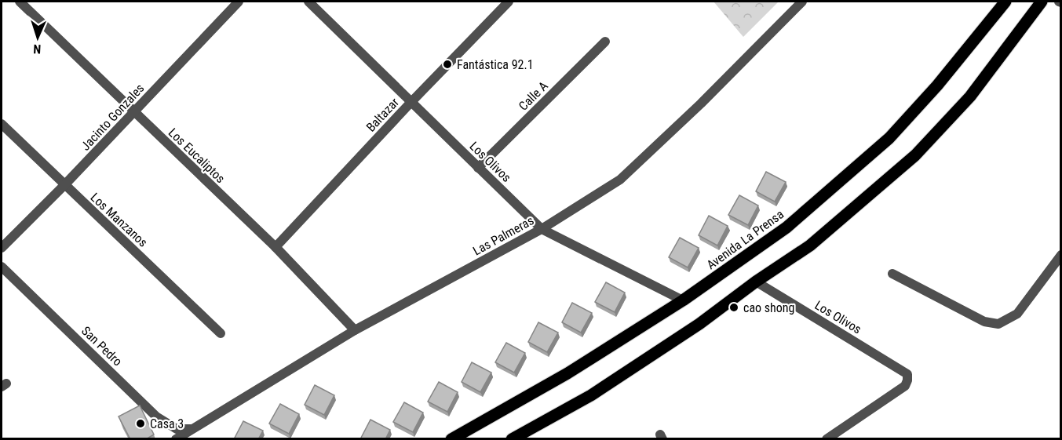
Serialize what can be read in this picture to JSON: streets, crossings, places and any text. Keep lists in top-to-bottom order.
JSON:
{
  "streets": {
    "main road": ["Avenida La Prensa"],
    "street": [
      "Calle A",
      "Baltazar",
      "Jacinto Gonzales",
      "Los Eucaliptos",
      "Los Olivos",
      "Los Manzanos",
      "Las Palmeras",
      "San Pedro"
    ]
  },
  "crossings": [
    ["Calle A", "Los Olivos"],
    ["Baltazar", "Los Eucaliptos"],
    ["Baltazar", "Los Olivos"],
    ["Jacinto Gonzales", "Los Eucaliptos"],
    ["Jacinto Gonzales", "Los Manzanos"],
    ["Los Eucaliptos", "Las Palmeras"],
    ["Los Olivos", "Las Palmeras"],
    ["Los Olivos", "Avenida La Prensa"],
    ["Las Palmeras", "San Pedro"]
  ],
  "places": ["Fantástica 92.1", "cao shong", "Casa 3"],
  "north": "bottom"
}
